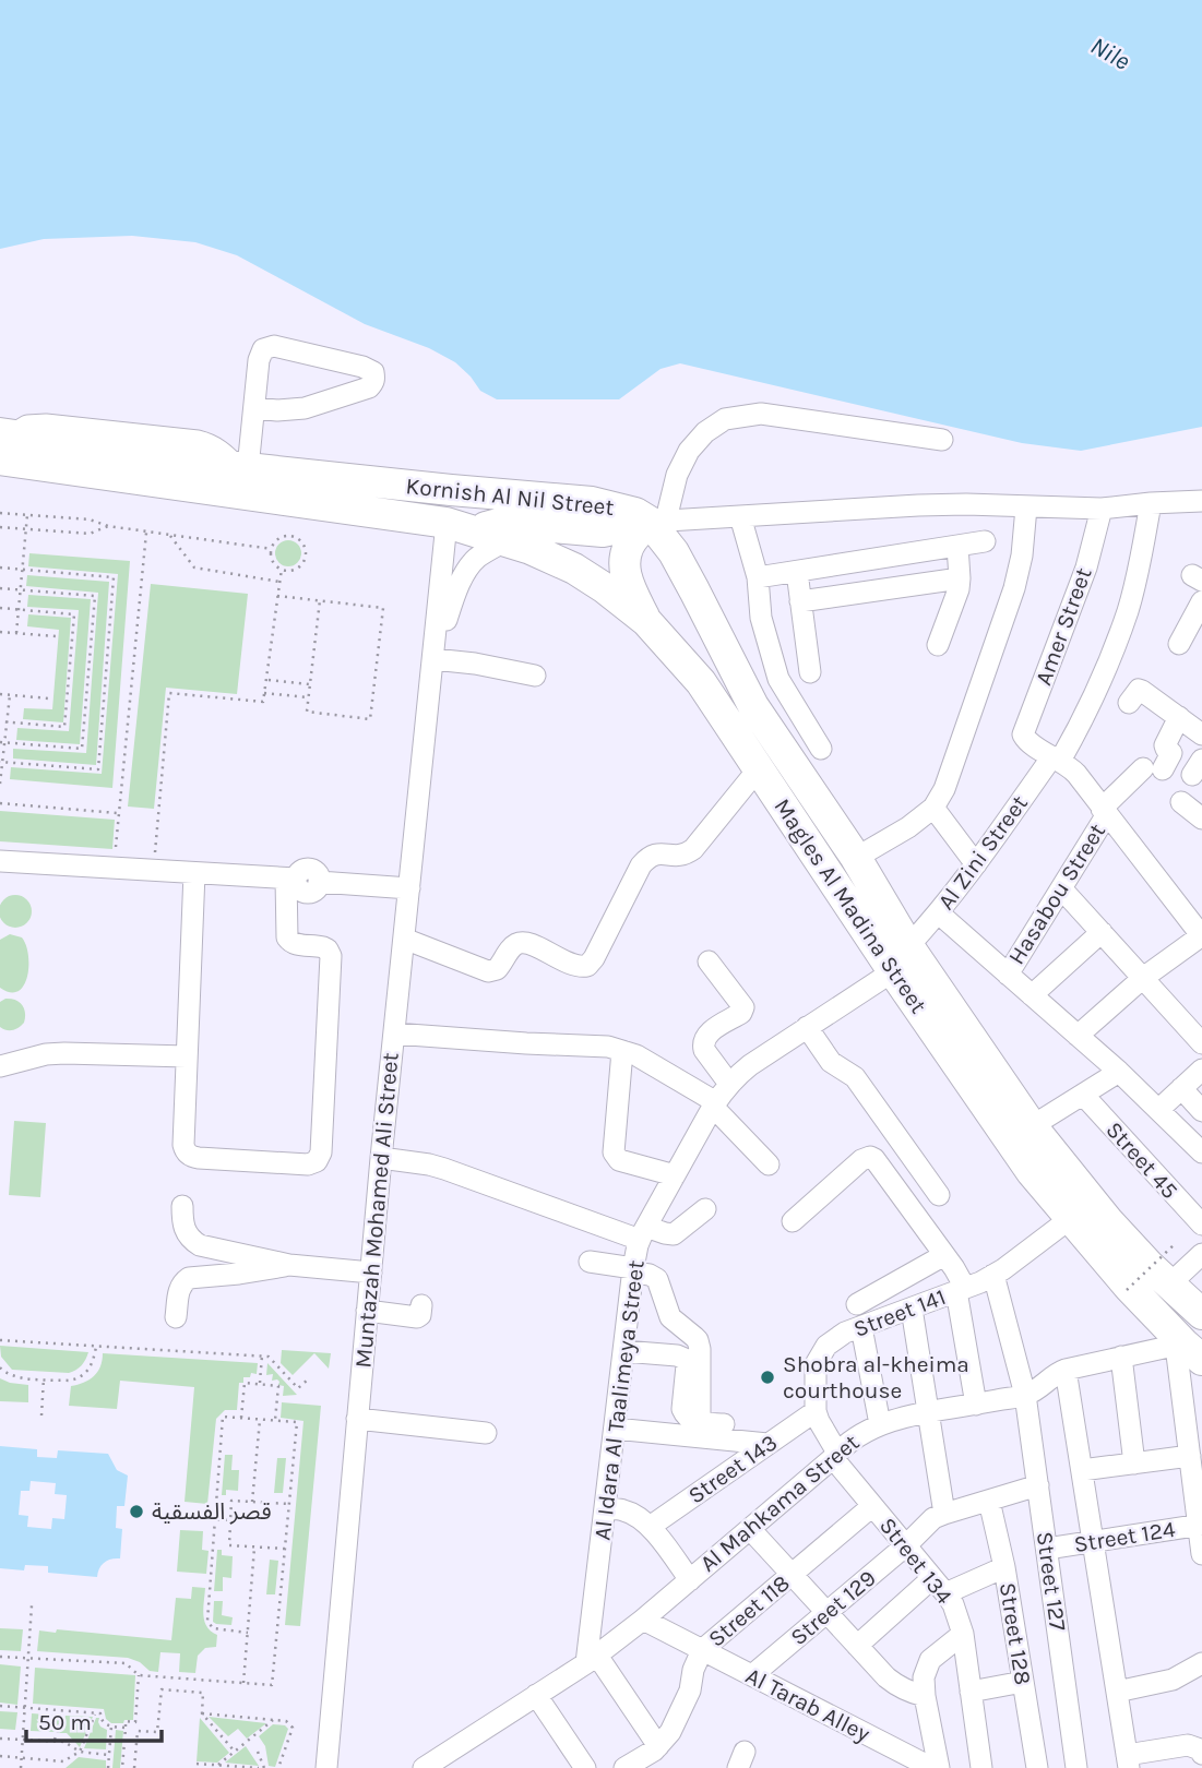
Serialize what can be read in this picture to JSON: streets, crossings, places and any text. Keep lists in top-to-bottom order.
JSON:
{
  "streets": {
    "highway": ["Kornish Al Nil Street", "Magles Al Madina Street"],
    "street": [
      "Amer Street",
      "Al Zini Street",
      "Hasabou Street",
      "Street 45",
      "Muntazah Mohamed Ali Street",
      "Street 141",
      "Al Idara Al Taalimeya Street",
      "Street 143",
      "Al Mahkama Street",
      "Street 124",
      "Street 134",
      "Street 127",
      "Street 129",
      "Street 118",
      "Street 128",
      "Al Tarab Alley"
    ]
  },
  "crossings": [
    ["Kornish Al Nil Street", "Amer Street"],
    ["Kornish Al Nil Street", "Al Zini Street"],
    ["Kornish Al Nil Street", "Magles Al Madina Street"],
    ["Kornish Al Nil Street", "Muntazah Mohamed Ali Street"],
    ["Amer Street", "Al Zini Street"],
    ["Al Zini Street", "Magles Al Madina Street"],
    ["Al Zini Street", "Al Idara Al Taalimeya Street"],
    ["Magles Al Madina Street", "Muntazah Mohamed Ali Street"],
    ["Magles Al Madina Street", "Street 141"],
    ["Magles Al Madina Street", "Al Idara Al Taalimeya Street"],
    ["Magles Al Madina Street", "Al Mahkama Street"],
    ["Street 141", "Street 143"],
    ["Street 141", "Al Mahkama Street"],
    ["Street 141", "Street 134"],
    ["Street 141", "Street 127"],
    ["Al Idara Al Taalimeya Street", "Al Mahkama Street"],
    ["Al Mahkama Street", "Street 134"],
    ["Al Mahkama Street", "Street 127"],
    ["Al Mahkama Street", "Al Tarab Alley"],
    ["Street 124", "Street 127"],
    ["Street 134", "Street 129"],
    ["Street 134", "Street 118"],
    ["Street 127", "Street 129"],
    ["Street 129", "Street 128"],
    ["Street 129", "Al Tarab Alley"],
    ["Street 118", "Al Tarab Alley"]
  ],
  "water": ["Nile"],
  "places": ["Shobra al-kheima courthouse", "قصر الفسقية"],
  "scale_bar": "50 m"
}
